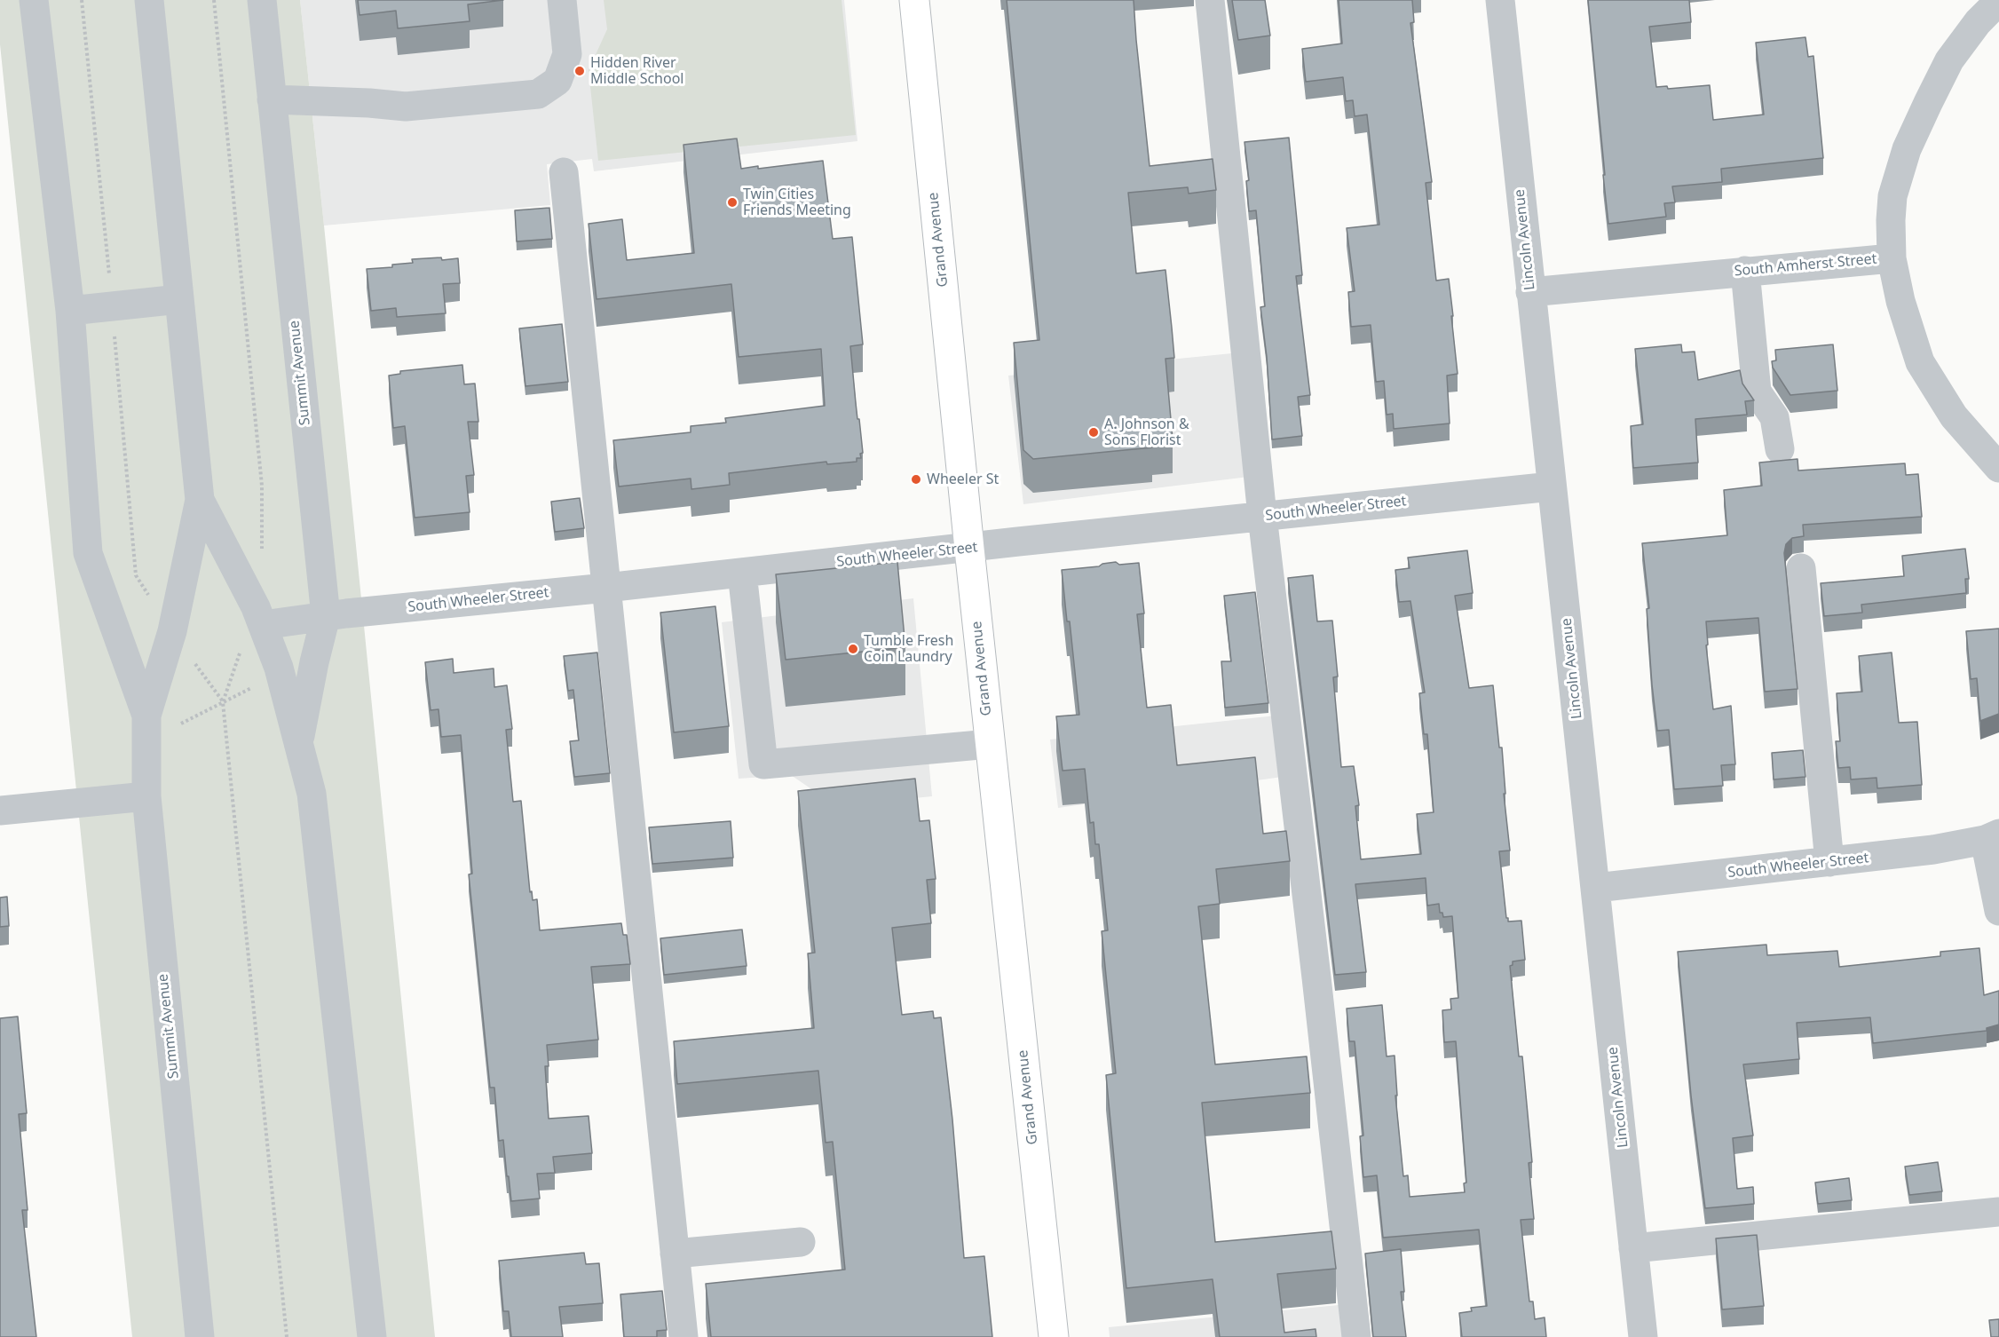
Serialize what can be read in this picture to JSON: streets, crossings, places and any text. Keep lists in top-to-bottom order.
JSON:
{
  "streets": {
    "main road": ["Grand Avenue"],
    "street": [
      "Lincoln Avenue",
      "South Amherst Street",
      "Summit Avenue",
      "South Wheeler Street"
    ]
  },
  "crossings": [
    ["Grand Avenue", "South Wheeler Street"],
    ["Lincoln Avenue", "South Amherst Street"],
    ["Lincoln Avenue", "South Wheeler Street"],
    ["Summit Avenue", "South Wheeler Street"]
  ],
  "places": [
    "Hidden River Middle School",
    "Twin Cities Friends Meeting",
    "A. Johnson & Sons Florist",
    "Wheeler St",
    "Tumble Fresh Coin Laundry"
  ]
}
